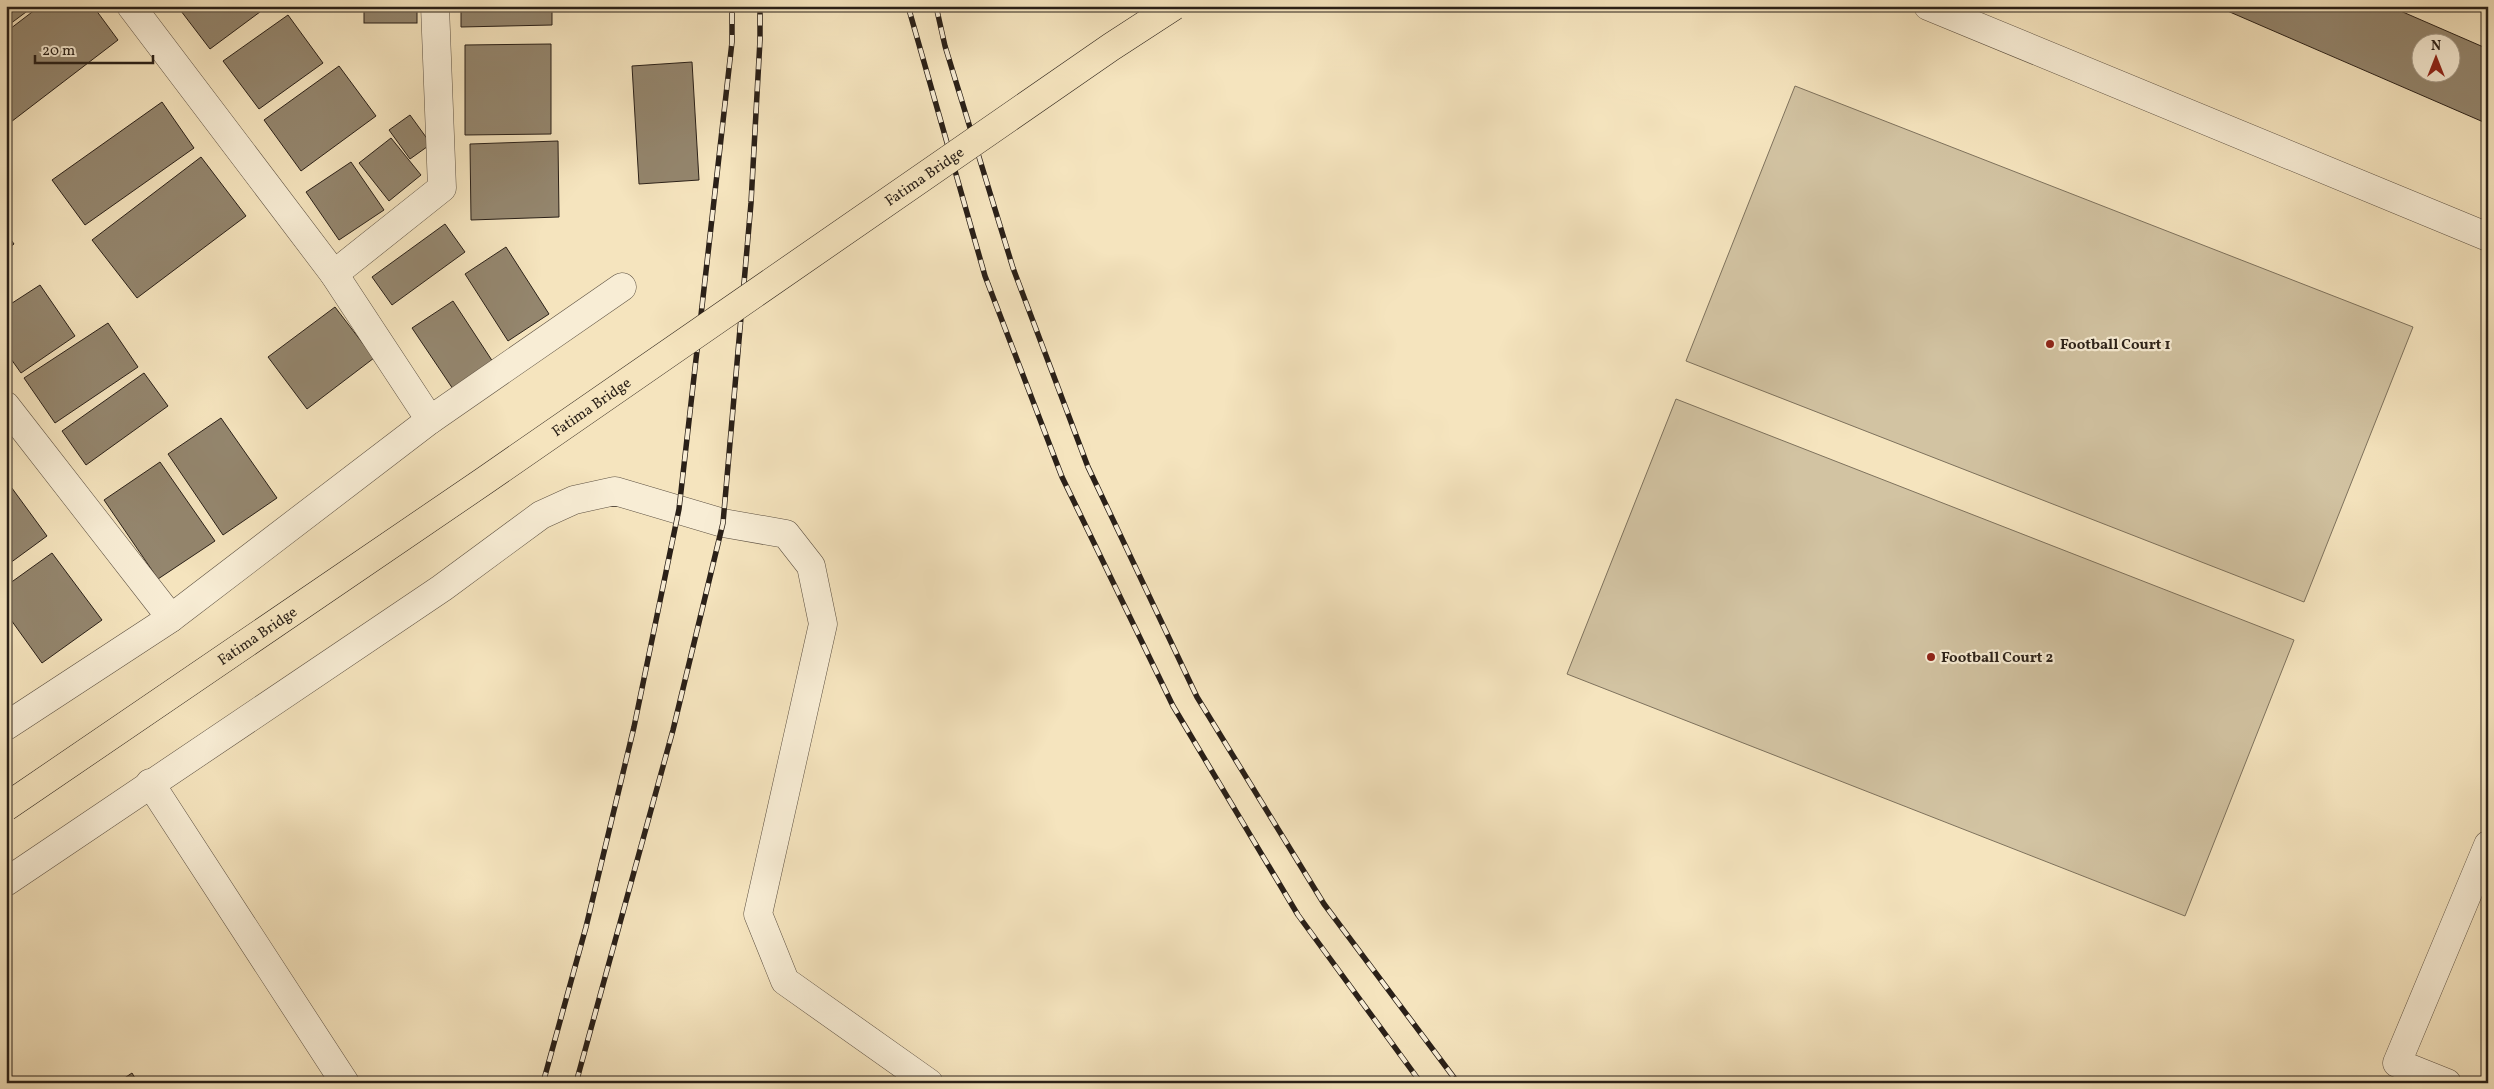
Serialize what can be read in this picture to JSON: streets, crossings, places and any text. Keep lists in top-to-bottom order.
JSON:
{
  "streets": {
    "main road": ["Fatima Bridge"]
  },
  "places": ["Football Court 1", "Football Court 2"],
  "scale_bar": "20 m",
  "north": "top"
}
